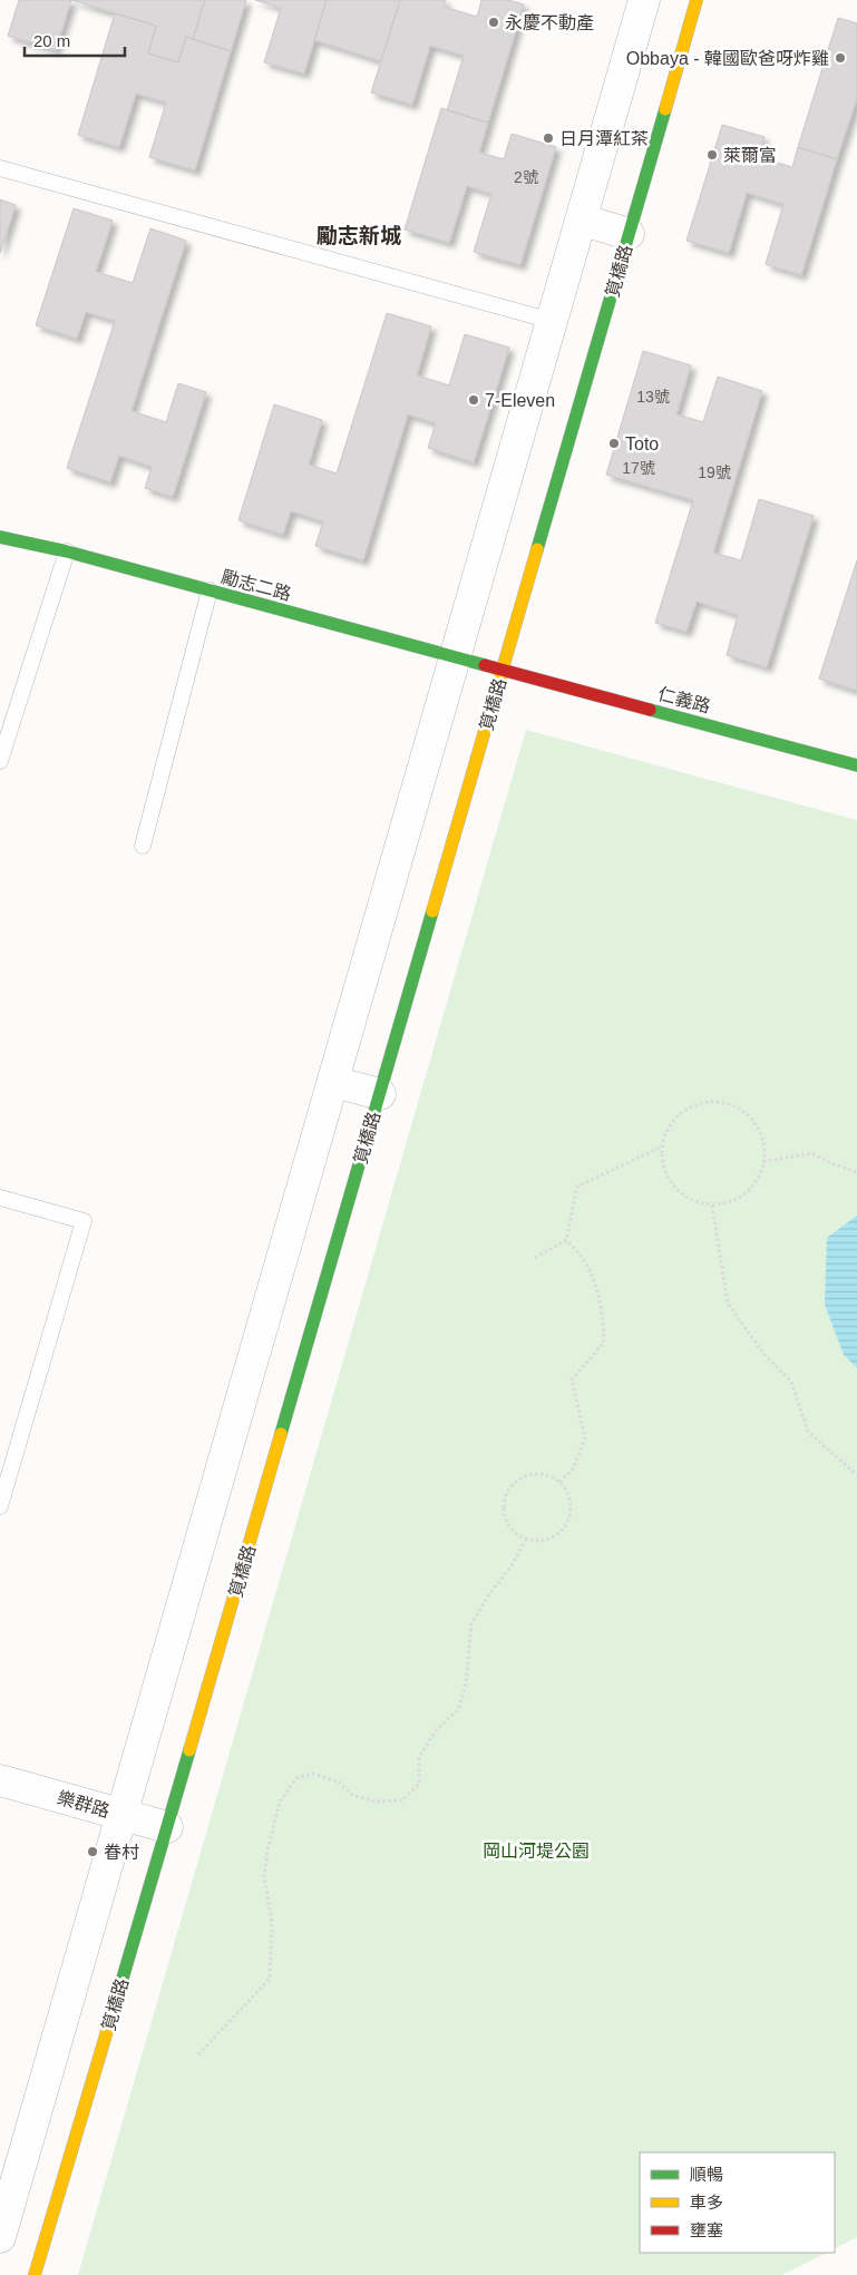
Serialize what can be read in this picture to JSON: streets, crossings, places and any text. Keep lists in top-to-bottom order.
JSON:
{
  "streets": {
    "street": [
      "筧橋路",
      "勵志二路",
      "仁義路",
      "樂群路"
    ]
  },
  "crossings": [
    ["筧橋路", "勵志二路"],
    ["筧橋路", "仁義路"],
    ["筧橋路", "樂群路"],
    ["勵志二路", "仁義路"]
  ],
  "districts": ["勵志新城"],
  "parks": ["岡山河堤公園"],
  "places": [
    "永慶不動產",
    "Obbaya - 韓國歐爸呀炸雞",
    "日月潭紅茶",
    "萊爾富",
    "7-Eleven",
    "Toto",
    "眷村"
  ],
  "house_numbers": [
    "2號",
    "13號",
    "17號",
    "19號"
  ],
  "legend": ["順暢", "車多", "壅塞"],
  "scale_bar": "20 m"
}
